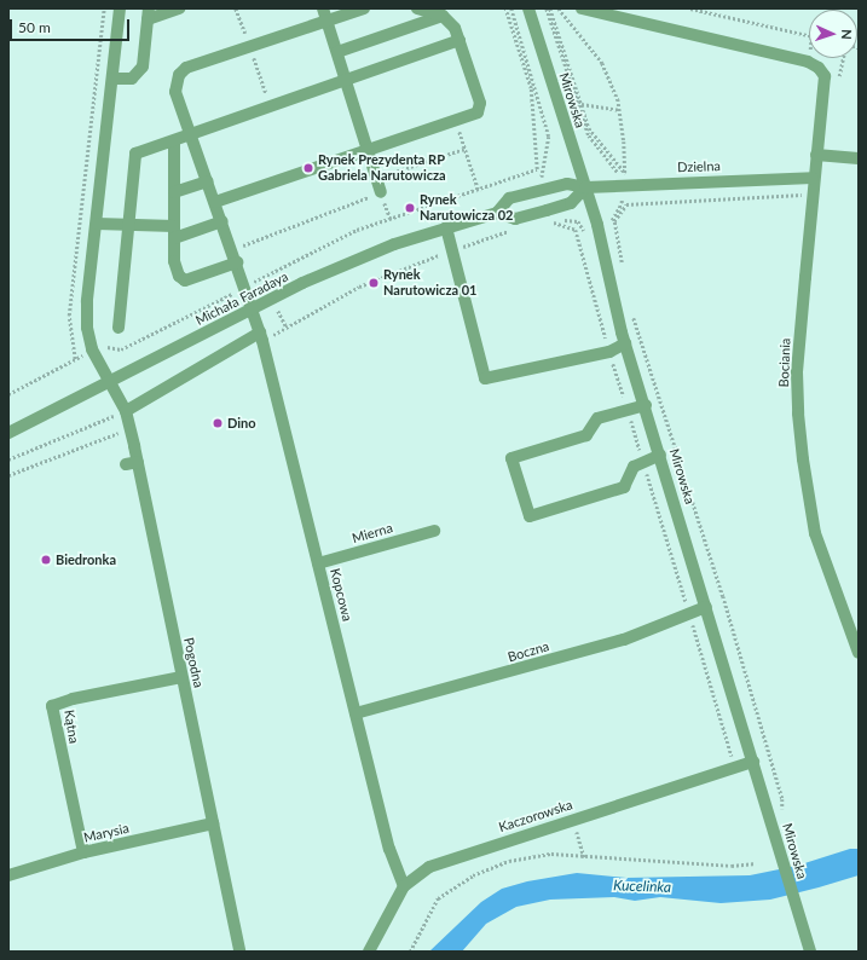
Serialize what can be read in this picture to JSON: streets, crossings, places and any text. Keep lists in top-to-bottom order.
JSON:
{
  "streets": {
    "street": [
      "Mirowska",
      "Dzielna",
      "Michała Faradaya",
      "Bociania",
      "Mierna",
      "Kopcowa",
      "Boczna",
      "Pogodna",
      "Kątna",
      "Kaczorowska",
      "Marysia"
    ]
  },
  "crossings": [
    ["Mirowska", "Dzielna"],
    ["Mirowska", "Michała Faradaya"],
    ["Mirowska", "Boczna"],
    ["Mirowska", "Kaczorowska"],
    ["Dzielna", "Michała Faradaya"],
    ["Dzielna", "Bociania"],
    ["Michała Faradaya", "Kopcowa"],
    ["Michała Faradaya", "Pogodna"],
    ["Mierna", "Kopcowa"],
    ["Kopcowa", "Boczna"],
    ["Kopcowa", "Kaczorowska"],
    ["Pogodna", "Kątna"],
    ["Pogodna", "Marysia"],
    ["Kątna", "Marysia"]
  ],
  "water": ["Kucelinka"],
  "places": [
    "Rynek Prezydenta RP Gabriela Narutowicza",
    "Rynek Narutowicza 02",
    "Rynek Narutowicza 01",
    "Dino",
    "Biedronka"
  ],
  "scale_bar": "50 m",
  "north": "right"
}
